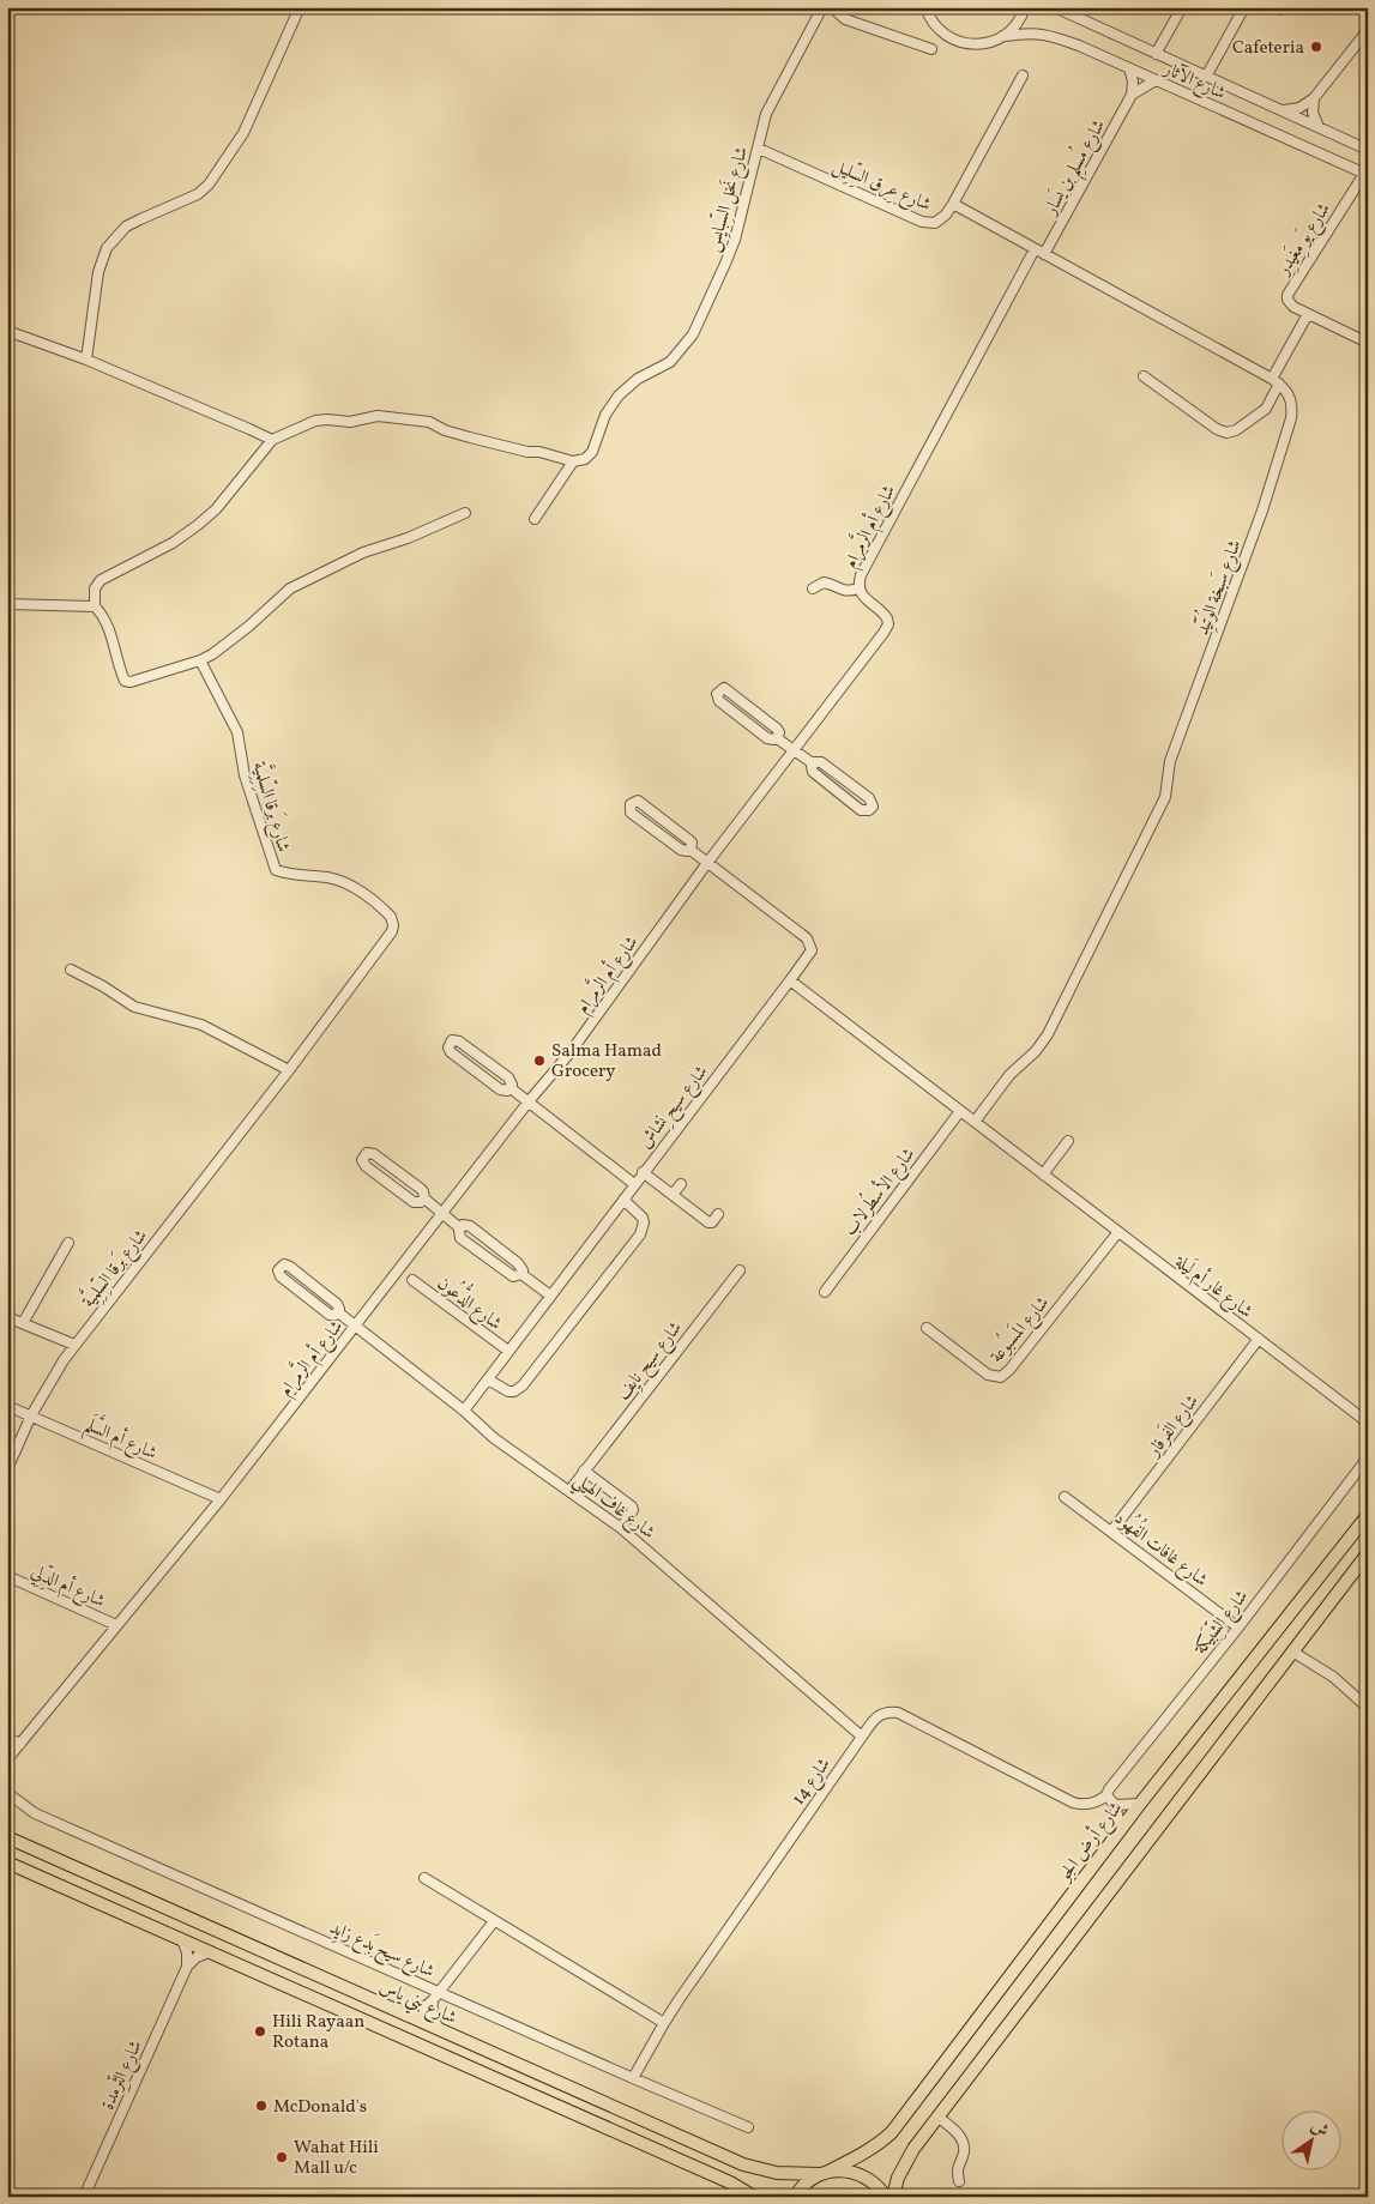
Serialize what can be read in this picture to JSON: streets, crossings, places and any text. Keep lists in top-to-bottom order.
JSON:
{
  "streets": {
    "main road": ["شارع أرض الجو", "شارع بني ياس"],
    "street": [
      "شارع الآثار",
      "شارع مُسلِم بن يَسار",
      "شارع عِرق السِّلِيل",
      "شارع نَخل السِّبايِس",
      "شارع يَو مِغَيدِر",
      "شارع أم الرَّمرام",
      "شارع سَبخة الوُتَيِّد",
      "شارع بَرقا السِّلِمِيَّة",
      "شارع سيح نِشاش",
      "شارع الأسطُرلاب",
      "شارع غار أم لَيلة",
      "شارع الدُّعُون",
      "شارع المَسبُوعة",
      "شارع سيح نايِف",
      "شارع الفَرفار",
      "شارع أم السَّلَم",
      "شارع غاف الهيلي",
      "شارع غافات الفُهُود",
      "شارع أم الدِّلِي",
      "شارع الشِّبَيكة",
      "شارع 14",
      "شارع سيح بَدع زايِد",
      "شارع الثِّرِمدة"
    ]
  },
  "crossings": [
    ["شارع الآثار", "شارع يَو مِغَيدِر"],
    ["شارع عِرق السِّلِيل", "شارع نَخل السِّبايِس"],
    ["شارع أم الرَّمرام", "شارع سيح نِشاش"],
    ["شارع أم الرَّمرام", "شارع أم السَّلَم"],
    ["شارع أم الرَّمرام", "شارع غاف الهيلي"],
    ["شارع أم الرَّمرام", "شارع أم الدِّلِي"],
    ["شارع سَبخة الوُتَيِّد", "شارع غار أم لَيلة"],
    ["شارع بَرقا السِّلِمِيَّة", "شارع أم السَّلَم"],
    ["شارع سيح نِشاش", "شارع غار أم لَيلة"],
    ["شارع سيح نِشاش", "شارع الدُّعُون"],
    ["شارع سيح نِشاش", "شارع غاف الهيلي"],
    ["شارع الأسطُرلاب", "شارع غار أم لَيلة"],
    ["شارع غار أم لَيلة", "شارع المَسبُوعة"],
    ["شارع غار أم لَيلة", "شارع الفَرفار"],
    ["شارع سيح نايِف", "شارع غاف الهيلي"],
    ["شارع الفَرفار", "شارع غافات الفُهُود"],
    ["شارع غاف الهيلي", "شارع 14"],
    ["شارع غافات الفُهُود", "شارع الشِّبَيكة"],
    ["شارع الشِّبَيكة", "شارع 14"],
    ["شارع 14", "شارع سيح بَدع زايِد"],
    ["شارع أرض الجو", "شارع بني ياس"]
  ],
  "places": [
    "Cafeteria",
    "Salma Hamad Grocery",
    "Hili Rayaan Rotana",
    "McDonald's",
    "Wahat Hili Mall u/c"
  ],
  "north": "top right"
}
